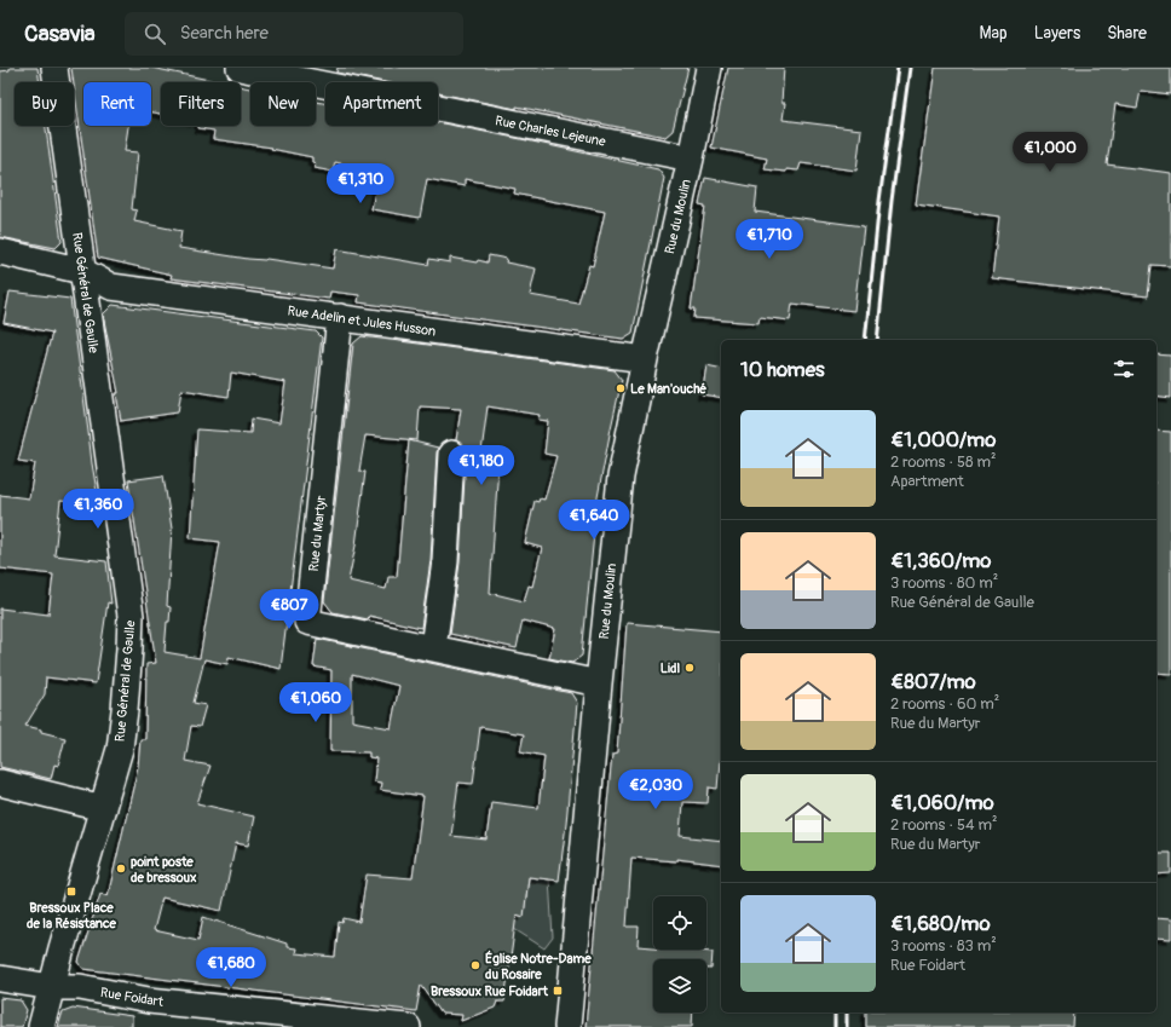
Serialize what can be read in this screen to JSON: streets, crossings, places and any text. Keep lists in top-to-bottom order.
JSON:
{
  "streets": {
    "street": [
      "Rue Charles Lejeune",
      "Rue du Moulin",
      "Rue Général de Gaulle",
      "Rue Adelin et Jules Husson",
      "Rue du Martyr",
      "Rue Foidart"
    ]
  },
  "crossings": [
    ["Rue Charles Lejeune", "Rue du Moulin"],
    ["Rue du Moulin", "Rue Adelin et Jules Husson"],
    ["Rue du Moulin", "Rue du Martyr"],
    ["Rue Général de Gaulle", "Rue Adelin et Jules Husson"],
    ["Rue Général de Gaulle", "Rue Foidart"],
    ["Rue Adelin et Jules Husson", "Rue du Martyr"]
  ],
  "places": {
    "other": [
      "Le Man'ouché",
      "Lidl",
      "point poste de bressoux",
      "Église Notre-Dame du Rosaire"
    ],
    "transit": ["Bressoux Place de la Résistance", "Bressoux Rue Foidart"]
  },
  "page": {
    "header": "Casavia",
    "search": "Search here",
    "nav": ["Map", "Layers", "Share"],
    "chip": [
      "Buy",
      "Rent",
      "Filters",
      "New",
      "Apartment"
    ],
    "price": [
      "€1,000",
      "€1,310",
      "€1,710",
      "€1,180",
      "€1,360",
      "€1,640",
      "€807",
      "€1,060",
      "€2,030",
      "€1,680"
    ],
    "heading": "10 homes",
    "list": [
      {
        "name": "€1,000/mo",
        "note": "2 rooms · 58 m² · Apartment"
      },
      {
        "name": "€1,360/mo",
        "note": "3 rooms · 80 m² · Rue Général de Gaulle"
      },
      {
        "name": "€807/mo",
        "note": "2 rooms · 60 m² · Rue du Martyr"
      },
      {
        "name": "€1,060/mo",
        "note": "2 rooms · 54 m² · Rue du Martyr"
      },
      {
        "name": "€1,680/mo",
        "note": "3 rooms · 83 m² · Rue Foidart"
      }
    ]
  }
}
